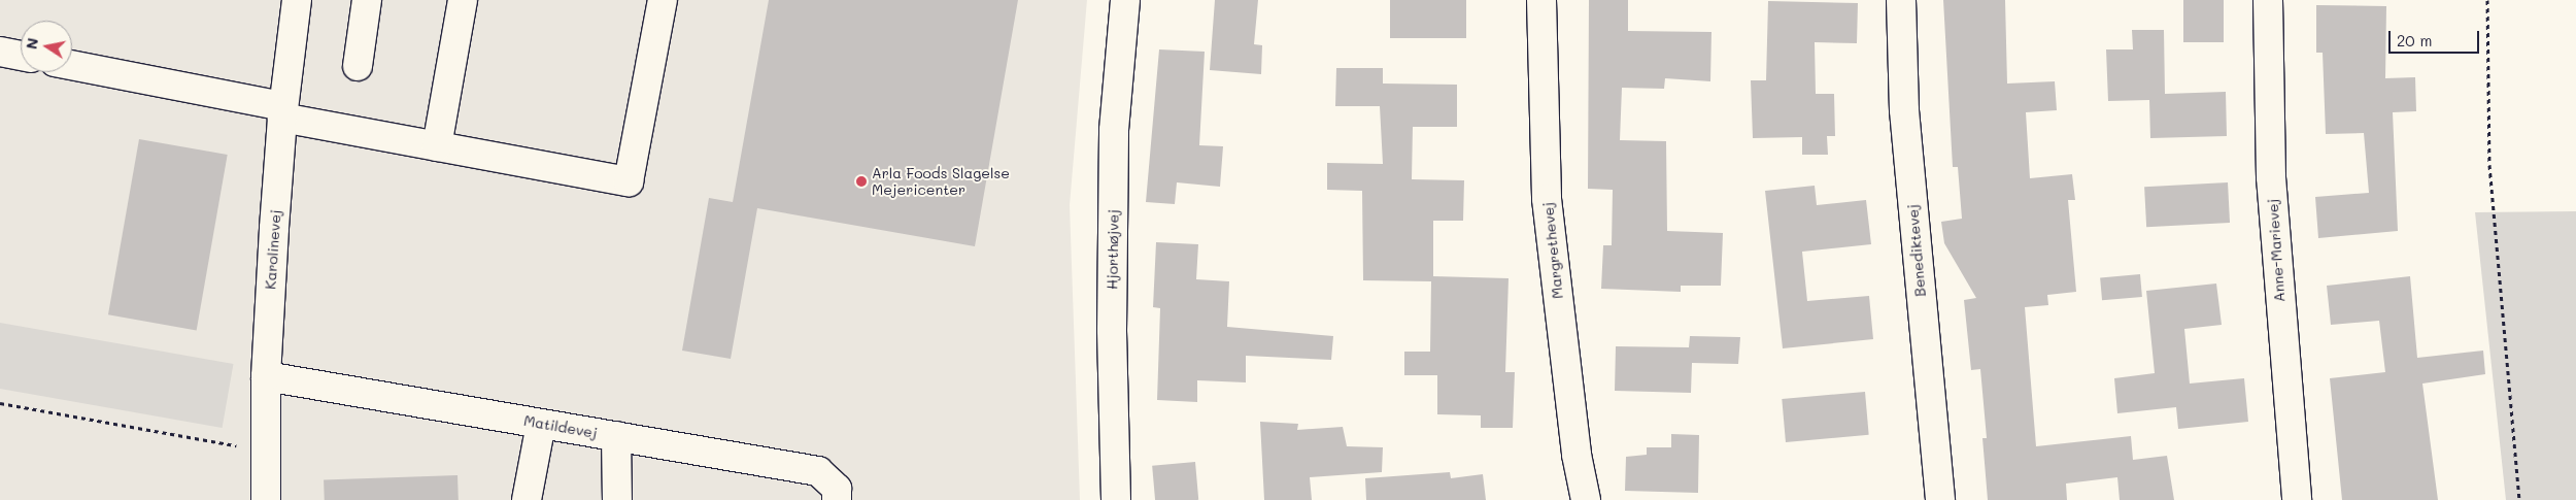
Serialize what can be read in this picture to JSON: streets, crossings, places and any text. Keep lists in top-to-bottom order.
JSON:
{
  "streets": {
    "street": [
      "Karolinevej",
      "Hjorthøjvej",
      "Margrethevej",
      "Benediktevej",
      "Anne-Marievej",
      "Matildevej"
    ]
  },
  "crossings": [
    ["Karolinevej", "Matildevej"]
  ],
  "places": ["Arla Foods Slagelse Mejericenter"],
  "scale_bar": "20 m",
  "north": "left"
}
